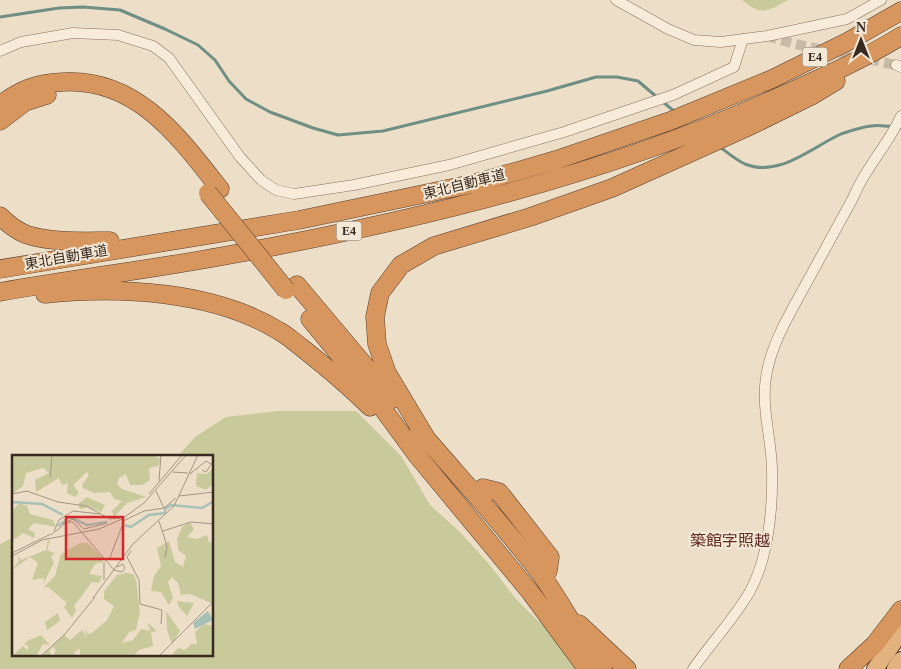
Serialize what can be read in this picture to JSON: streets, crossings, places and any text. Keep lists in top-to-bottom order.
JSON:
{
  "streets": {
    "highway": ["E4", "東北自動車道"]
  },
  "districts": ["築館字照越"],
  "north": "top"
}
